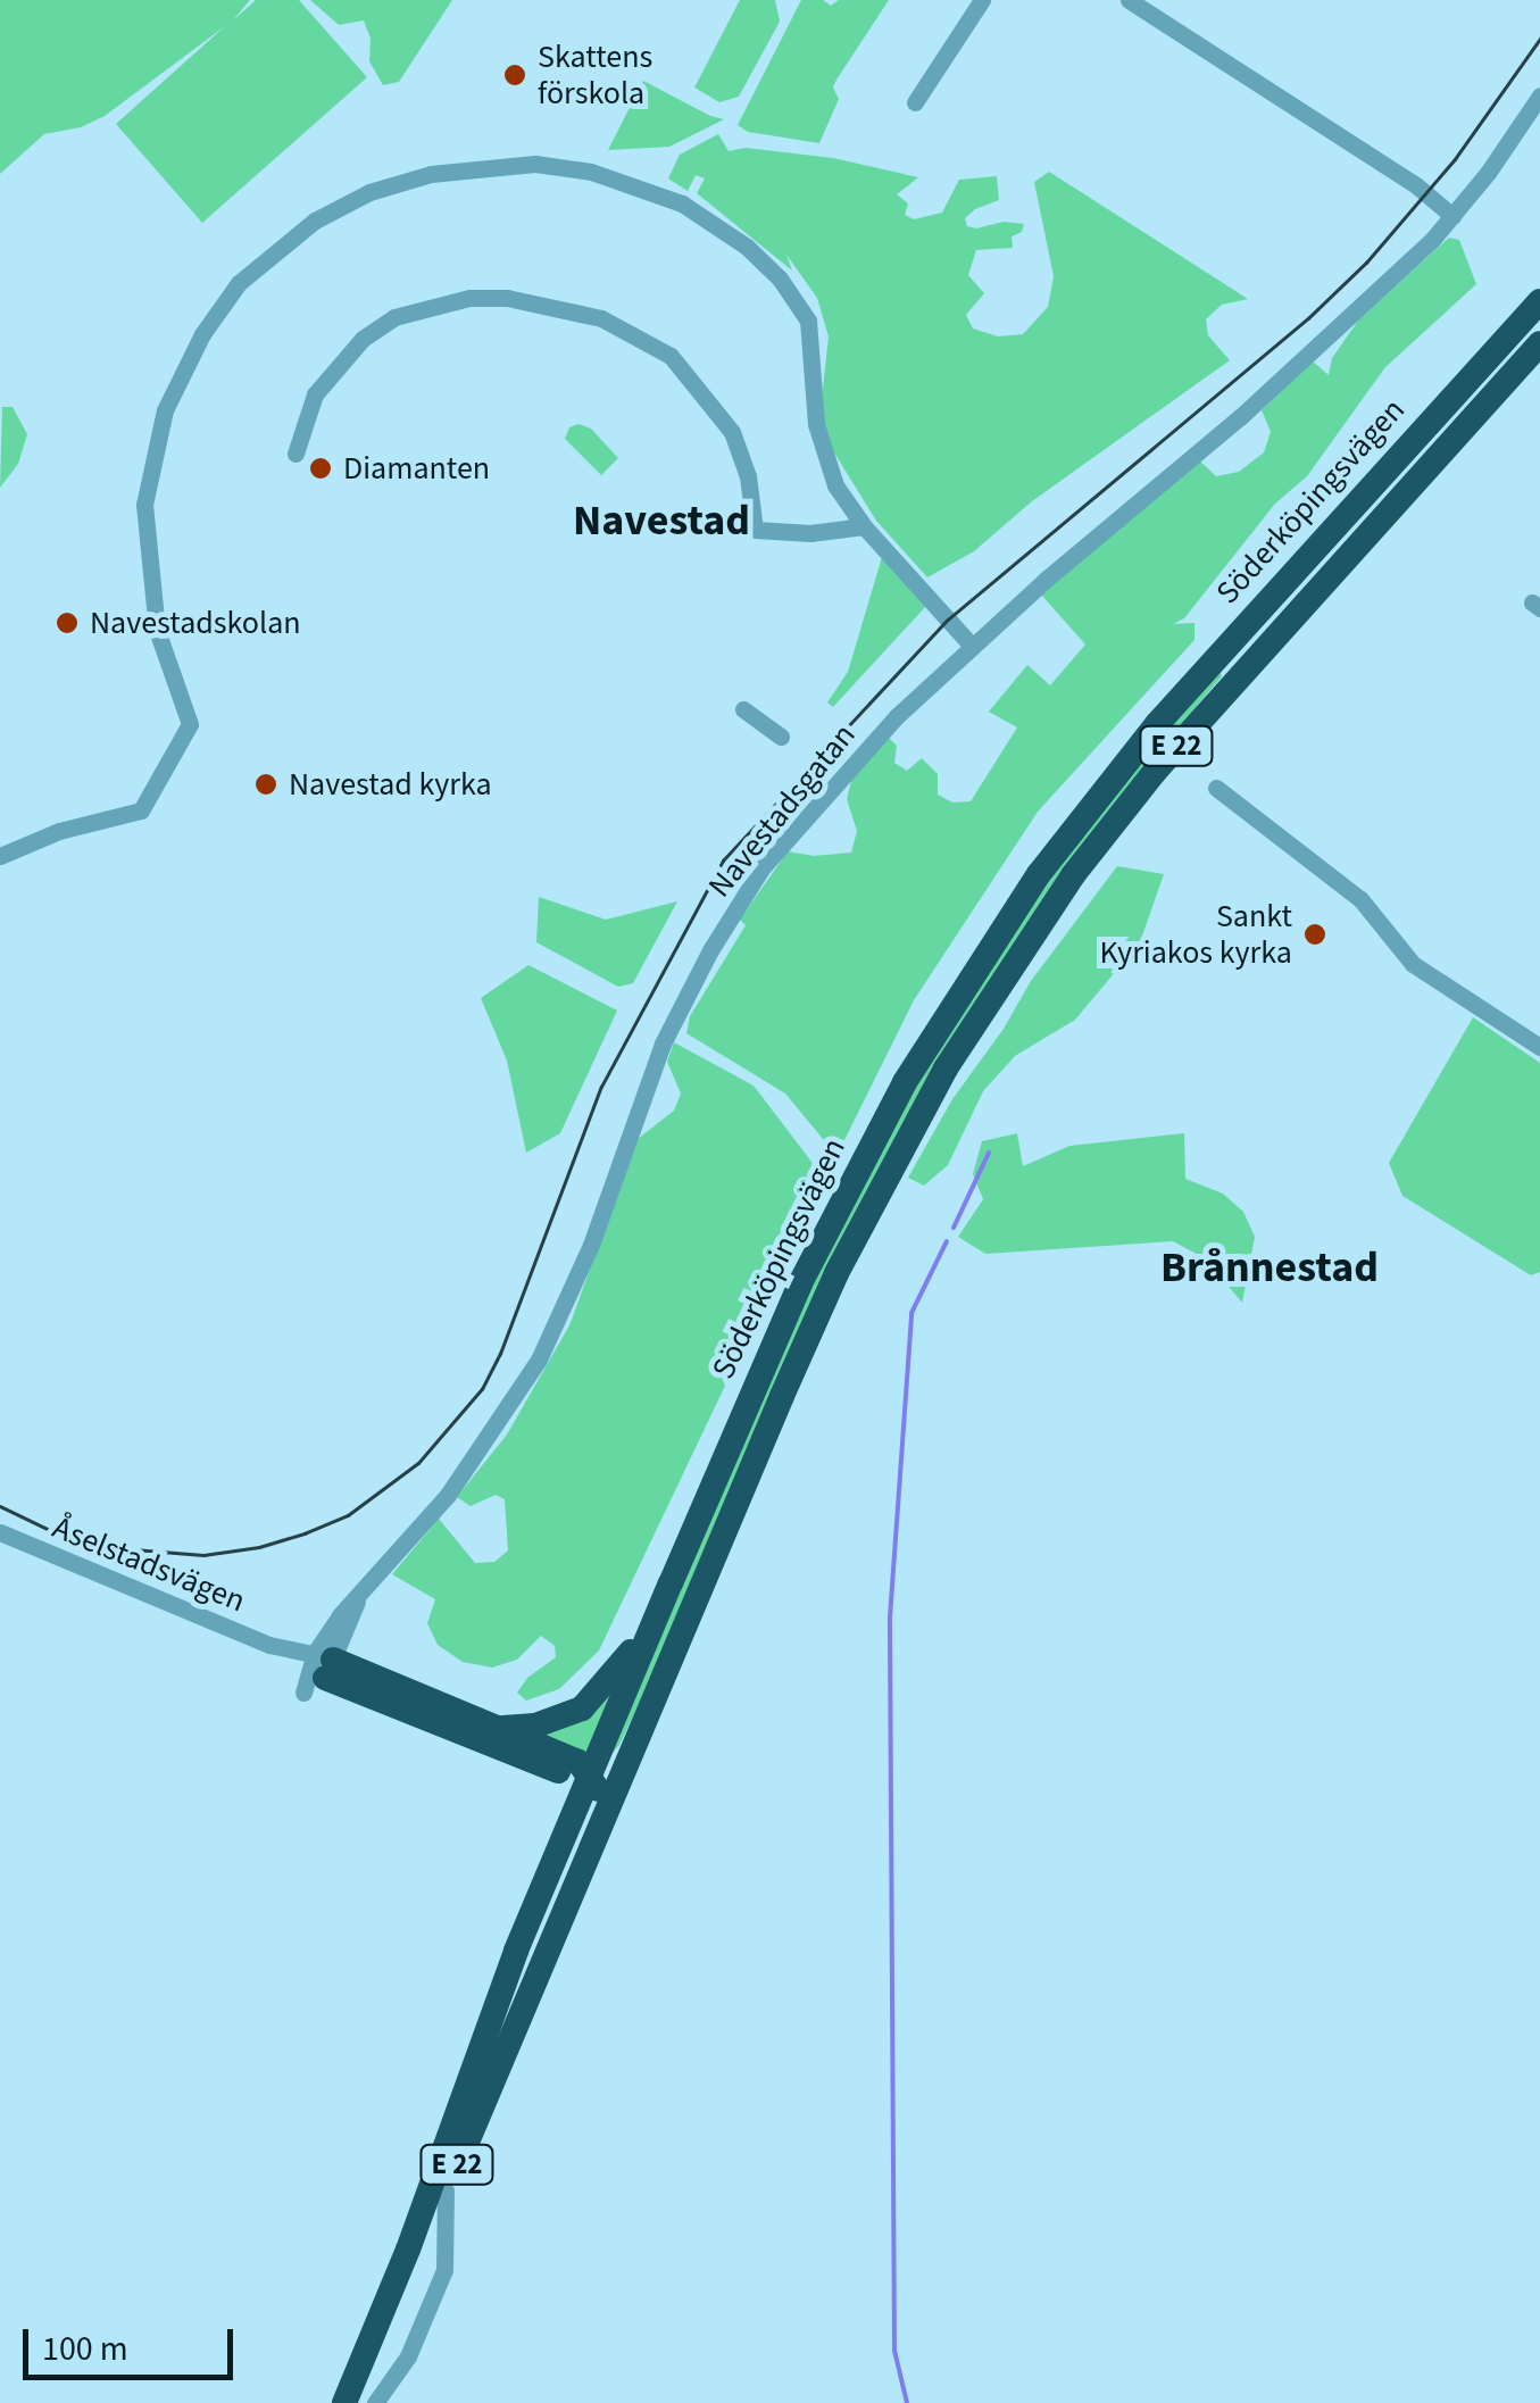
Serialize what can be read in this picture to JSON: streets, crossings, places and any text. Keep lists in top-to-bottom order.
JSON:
{
  "streets": {
    "highway": ["Söderköpingsvägen", "E 22"],
    "street": ["Navestadsgatan", "Åselstadsvägen"]
  },
  "crossings": [
    ["Navestadsgatan", "Åselstadsvägen"]
  ],
  "districts": ["Navestad", "Brånnestad"],
  "places": [
    "Skattens förskola",
    "Diamanten",
    "Navestadskolan",
    "Navestad kyrka",
    "Sankt Kyriakos kyrka"
  ],
  "scale_bar": "100 m"
}
